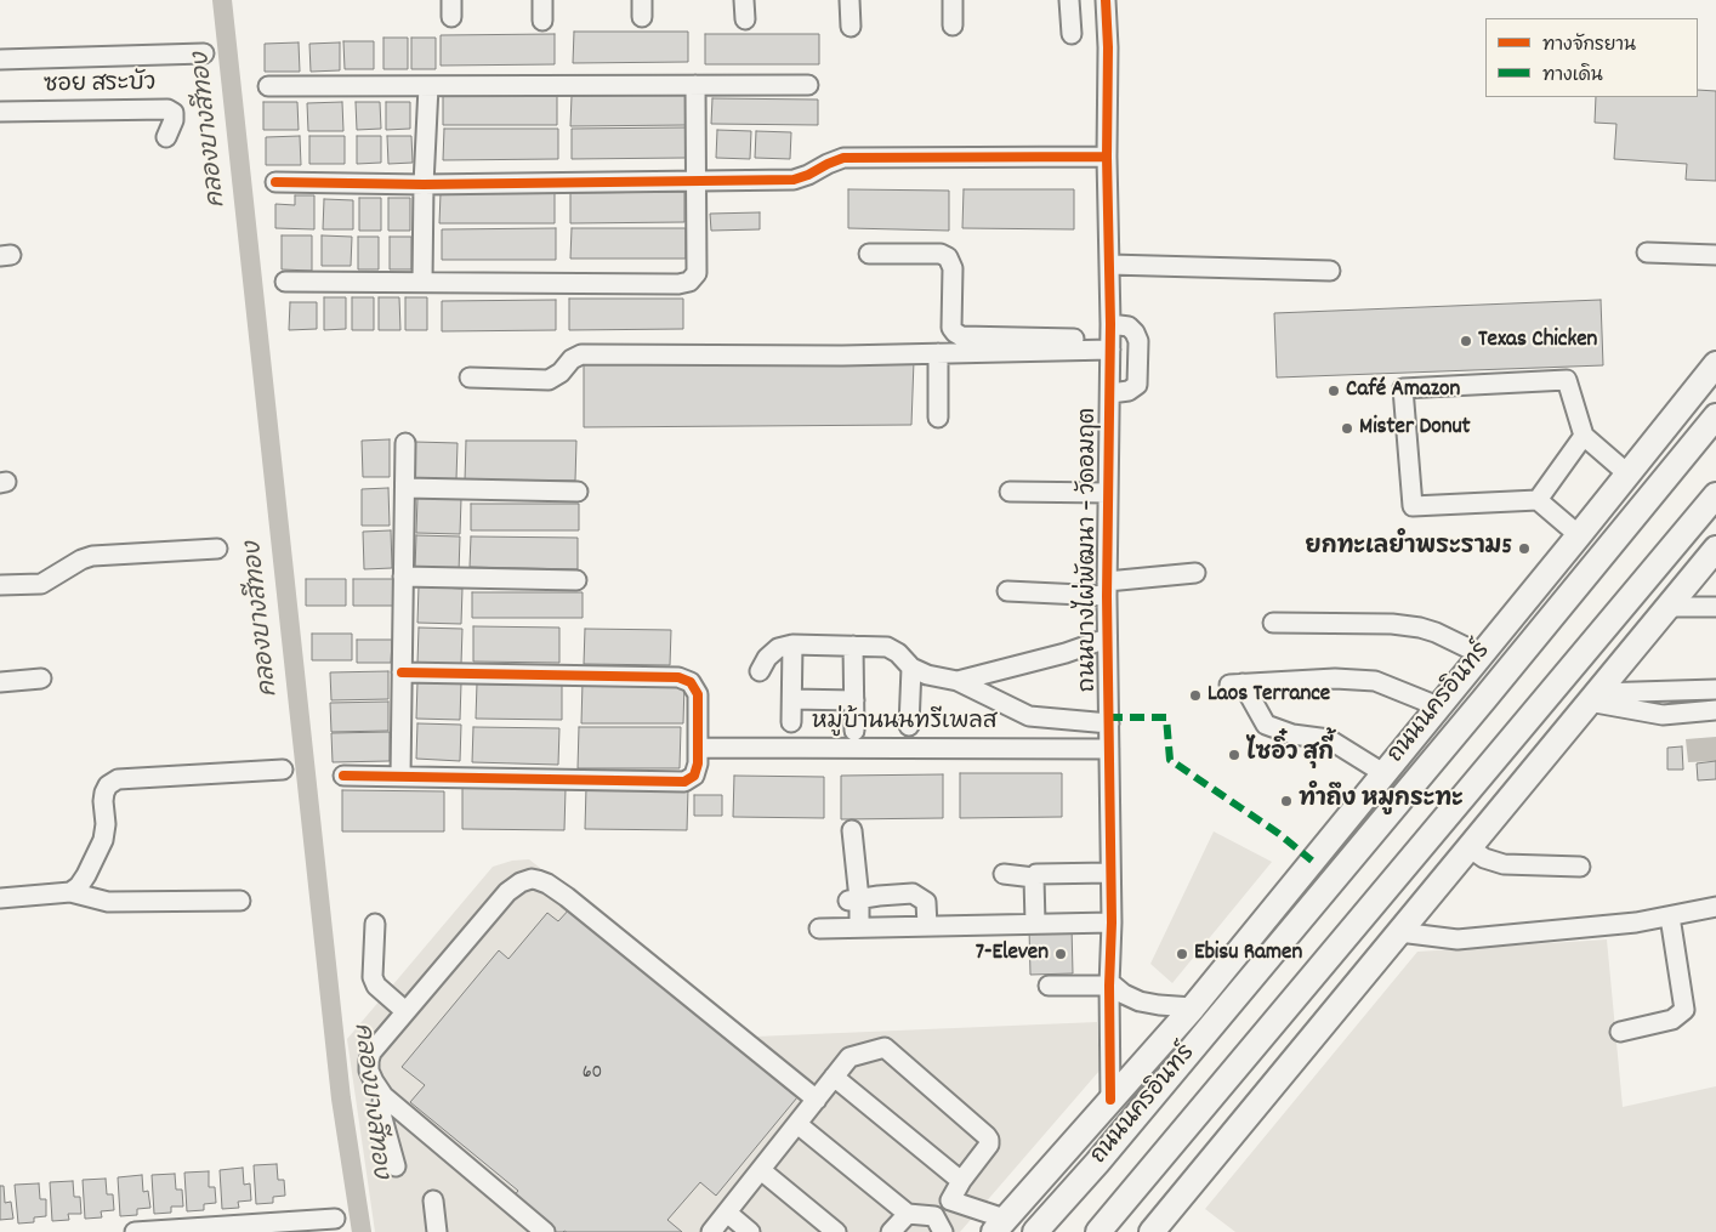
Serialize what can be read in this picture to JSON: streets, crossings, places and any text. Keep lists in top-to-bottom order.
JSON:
{
  "streets": {
    "main road": ["ถนนนครอินทร์"],
    "street": ["ซอย สระบัว", "ถนนบางไผ่พัฒนา – วัดอมฤต", "หมู่บ้านนนทรีเพลส"]
  },
  "crossings": [
    ["ถนนบางไผ่พัฒนา – วัดอมฤต", "ถนนนครอินทร์"],
    ["ถนนบางไผ่พัฒนา – วัดอมฤต", "หมู่บ้านนนทรีเพลส"]
  ],
  "water": ["คลองบางสีทอง"],
  "places": [
    "Texas Chicken",
    "Café Amazon",
    "Mister Donut",
    "ยกทะเลยำพระราม5",
    "Laos Terrance",
    "ไซอิ๋ว สุกี้",
    "ทำถึง หมูกระทะ",
    "7-Eleven",
    "Ebisu Ramen"
  ],
  "house_numbers": ["60"],
  "legend": ["ทางจักรยาน", "ทางเดิน"]
}
